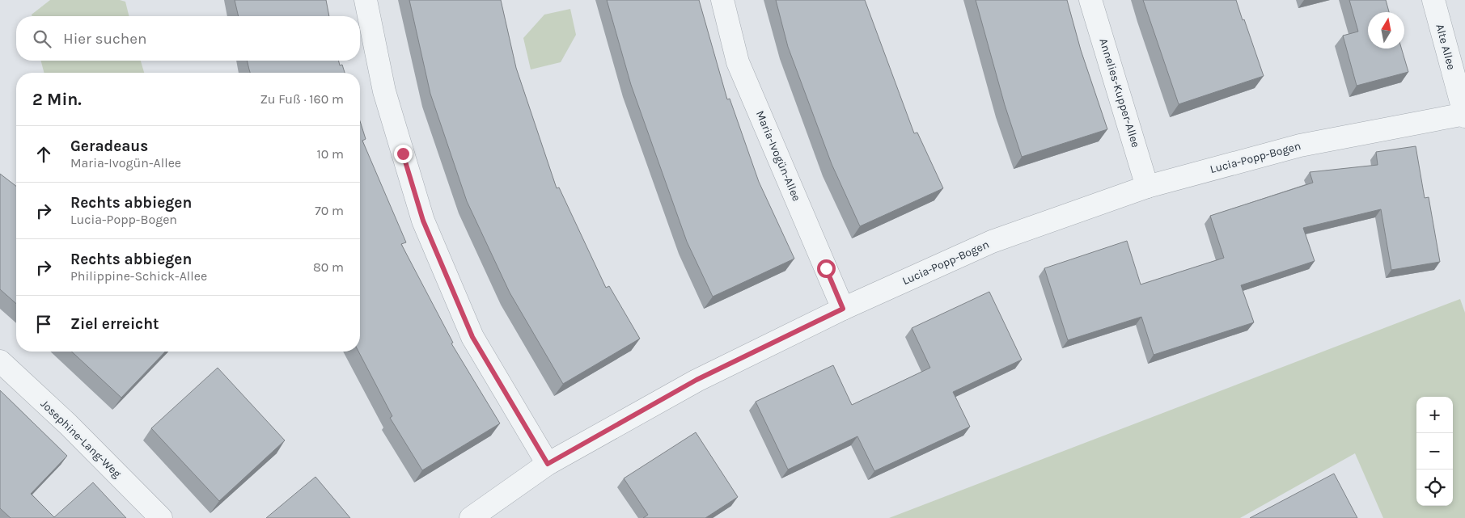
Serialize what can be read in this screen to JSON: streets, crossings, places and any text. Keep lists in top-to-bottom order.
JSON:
{
  "streets": {
    "street": [
      "Alte Allee",
      "Annelies-Kupper-Allee",
      "Maria-Ivogün-Allee",
      "Lucia-Popp-Bogen",
      "Josephine-Lang-Weg"
    ]
  },
  "crossings": [
    ["Alte Allee", "Lucia-Popp-Bogen"],
    ["Annelies-Kupper-Allee", "Lucia-Popp-Bogen"],
    ["Maria-Ivogün-Allee", "Lucia-Popp-Bogen"]
  ],
  "north": "top",
  "page": {
    "search": "Hier suchen",
    "heading": ["2 Min.", "Zu Fuß · 160 m"],
    "list": [
      ["Geradeaus", "Maria-Ivogün-Allee", "10 m"],
      ["Rechts abbiegen", "Lucia-Popp-Bogen", "70 m"],
      ["Rechts abbiegen", "Philippine-Schick-Allee", "80 m"],
      "Ziel erreicht"
    ],
    "map_buttons": ["+", "−"]
  }
}
